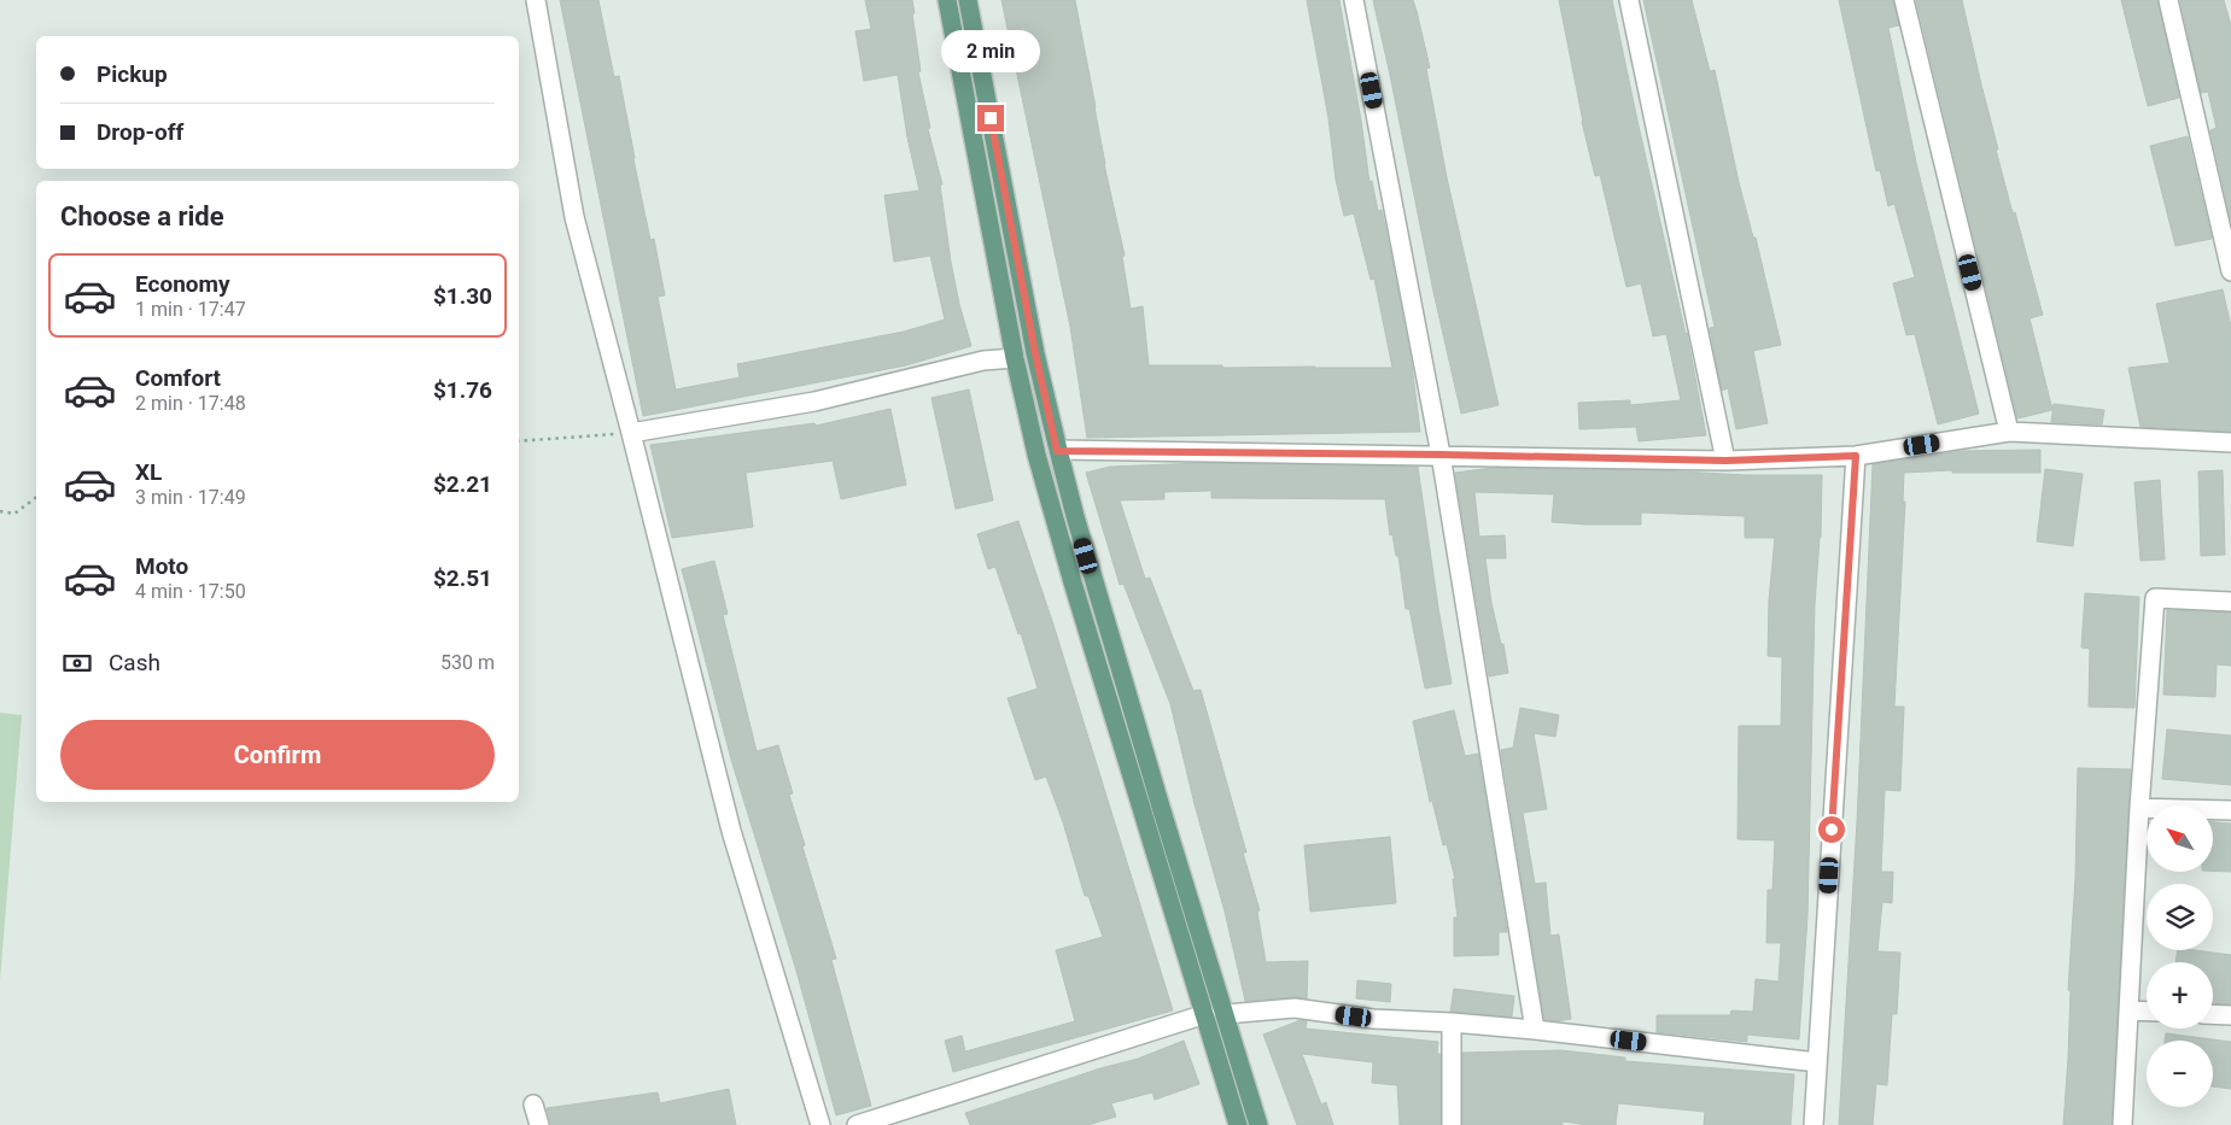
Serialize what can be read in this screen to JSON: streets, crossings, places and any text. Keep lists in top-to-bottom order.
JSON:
{
  "north": "top left",
  "page": {
    "bubble": "2 min",
    "banner": ["Pickup", "Drop-off"],
    "heading": "Choose a ride",
    "list": [
      {
        "name": "Economy",
        "note": "1 min · 17:47",
        "value": "$1.30"
      },
      {
        "name": "Comfort",
        "note": "2 min · 17:48",
        "value": "$1.76"
      },
      {
        "name": "XL",
        "note": "3 min · 17:49",
        "value": "$2.21"
      },
      {
        "name": "Moto",
        "note": "4 min · 17:50",
        "value": "$2.51"
      }
    ],
    "pay": ["Cash", "530 m"],
    "buttons": "Confirm",
    "map_buttons": ["+", "−"]
  }
}
